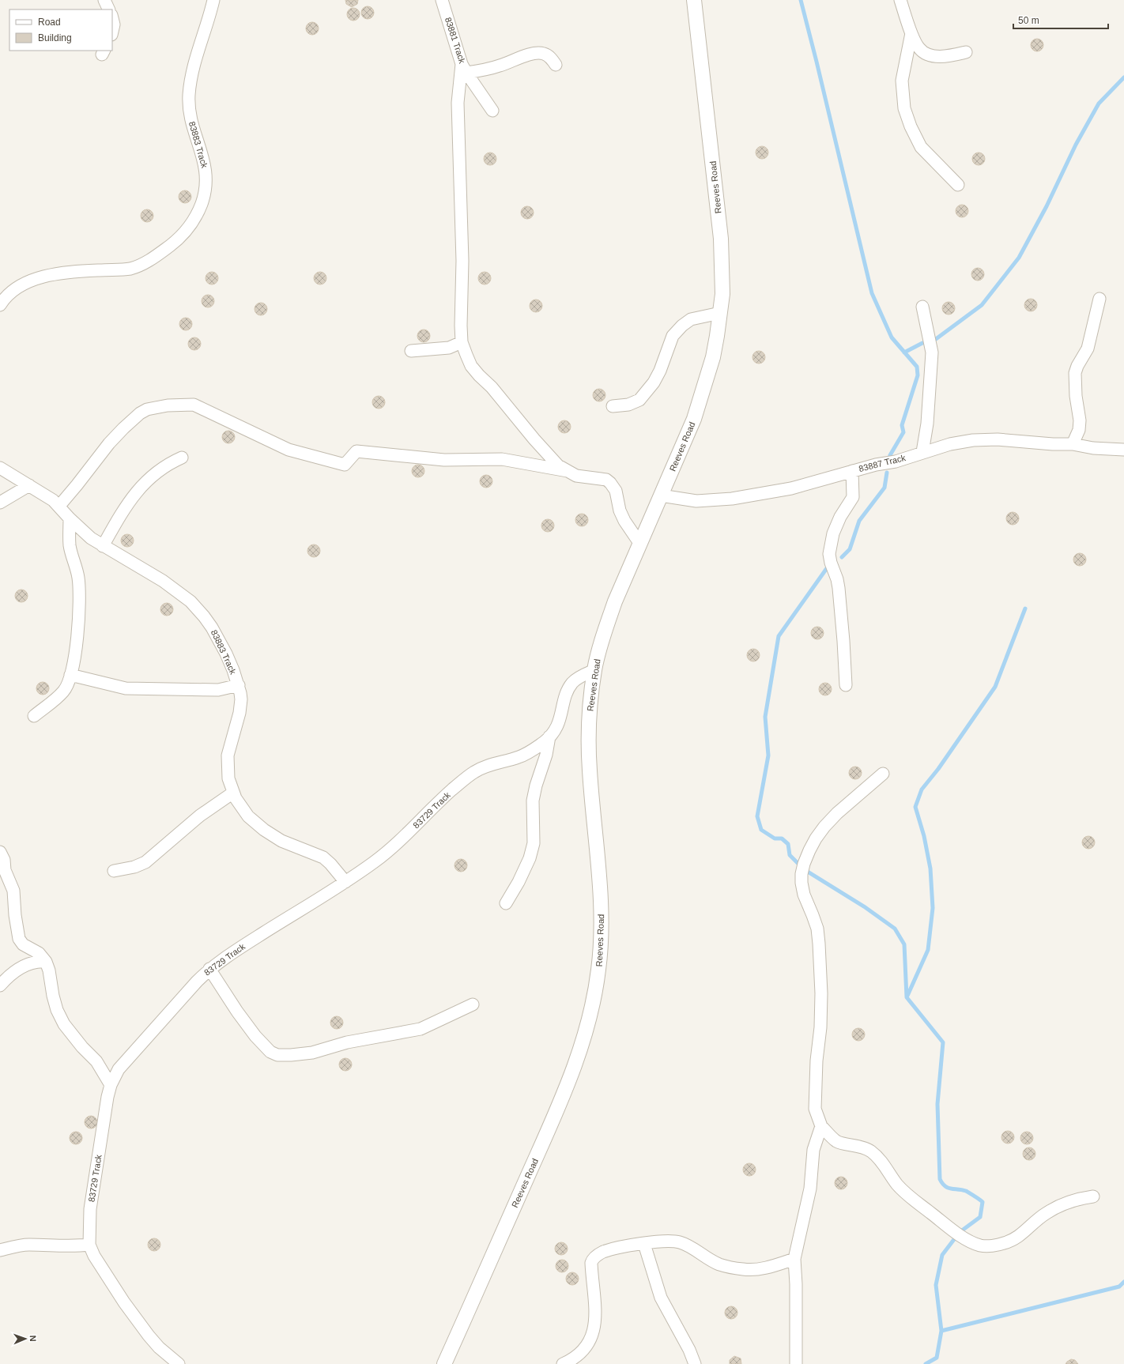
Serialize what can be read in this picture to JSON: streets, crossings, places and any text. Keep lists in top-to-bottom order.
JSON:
{
  "streets": {
    "street": [
      "83881 Track",
      "83883 Track",
      "Reeves Road",
      "83887 Track",
      "83729 Track"
    ]
  },
  "crossings": [
    ["83883 Track", "83729 Track"],
    ["Reeves Road", "83887 Track"],
    ["Reeves Road", "83729 Track"]
  ],
  "legend": ["Road", "Building"],
  "scale_bar": "50 m",
  "north": "right"
}
